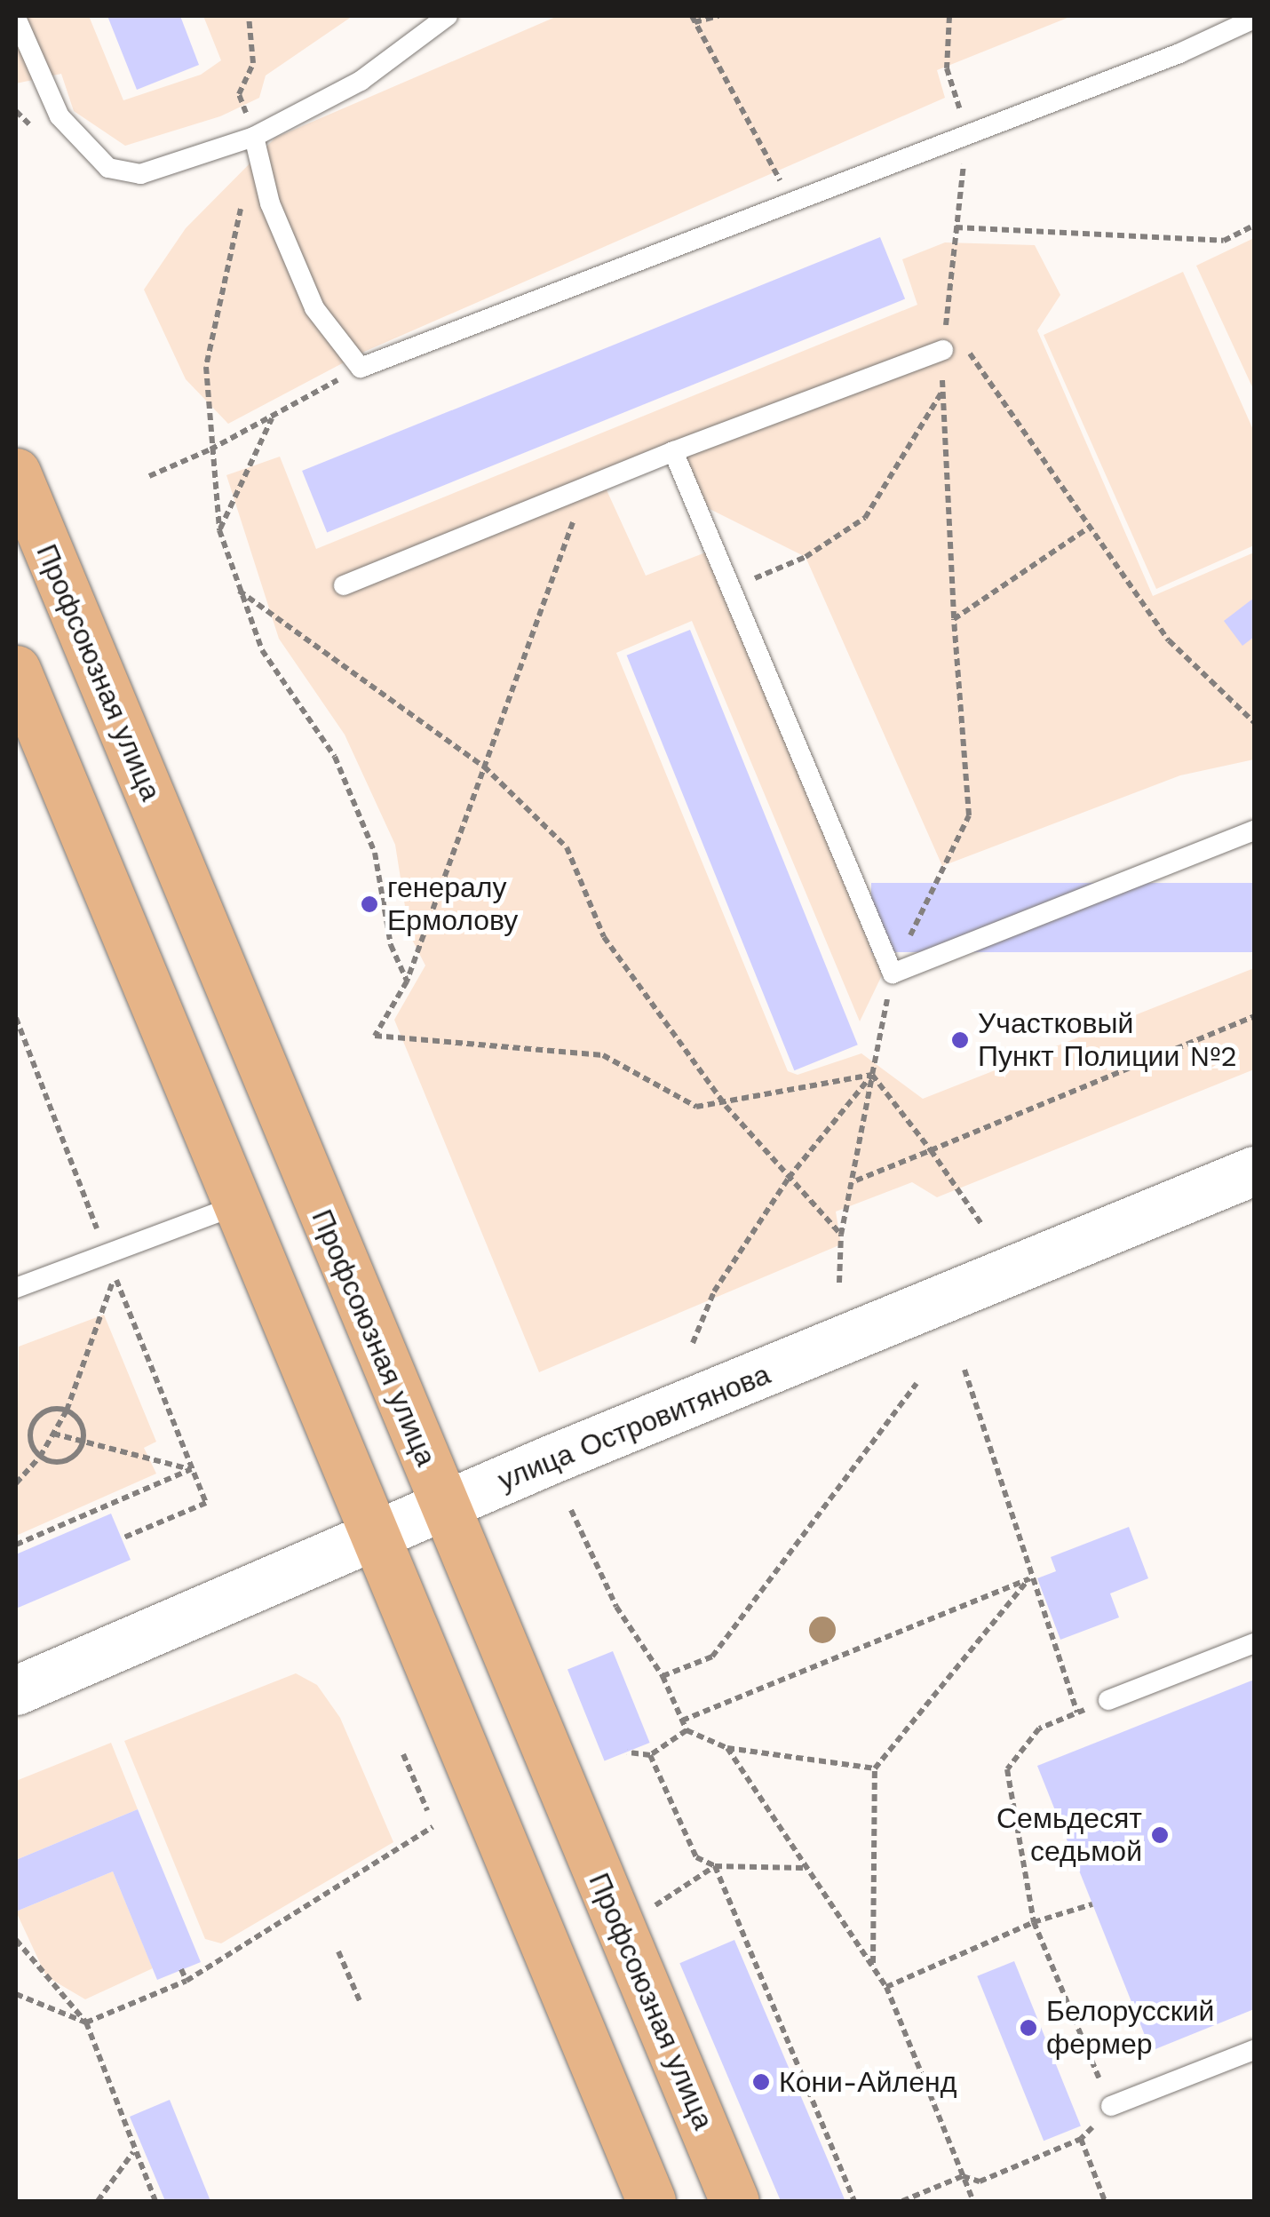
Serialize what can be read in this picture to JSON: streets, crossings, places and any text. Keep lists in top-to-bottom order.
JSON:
{
  "streets": {
    "main road": ["Профсоюзная улица", "улица Островитянова"]
  },
  "crossings": [
    ["Профсоюзная улица", "улица Островитянова"]
  ],
  "places": [
    "генералу Ермолову",
    "Участковый Пункт Полиции №2",
    "Семьдесят седьмой",
    "Белорусский фермер",
    "Кони-Айленд"
  ]
}
